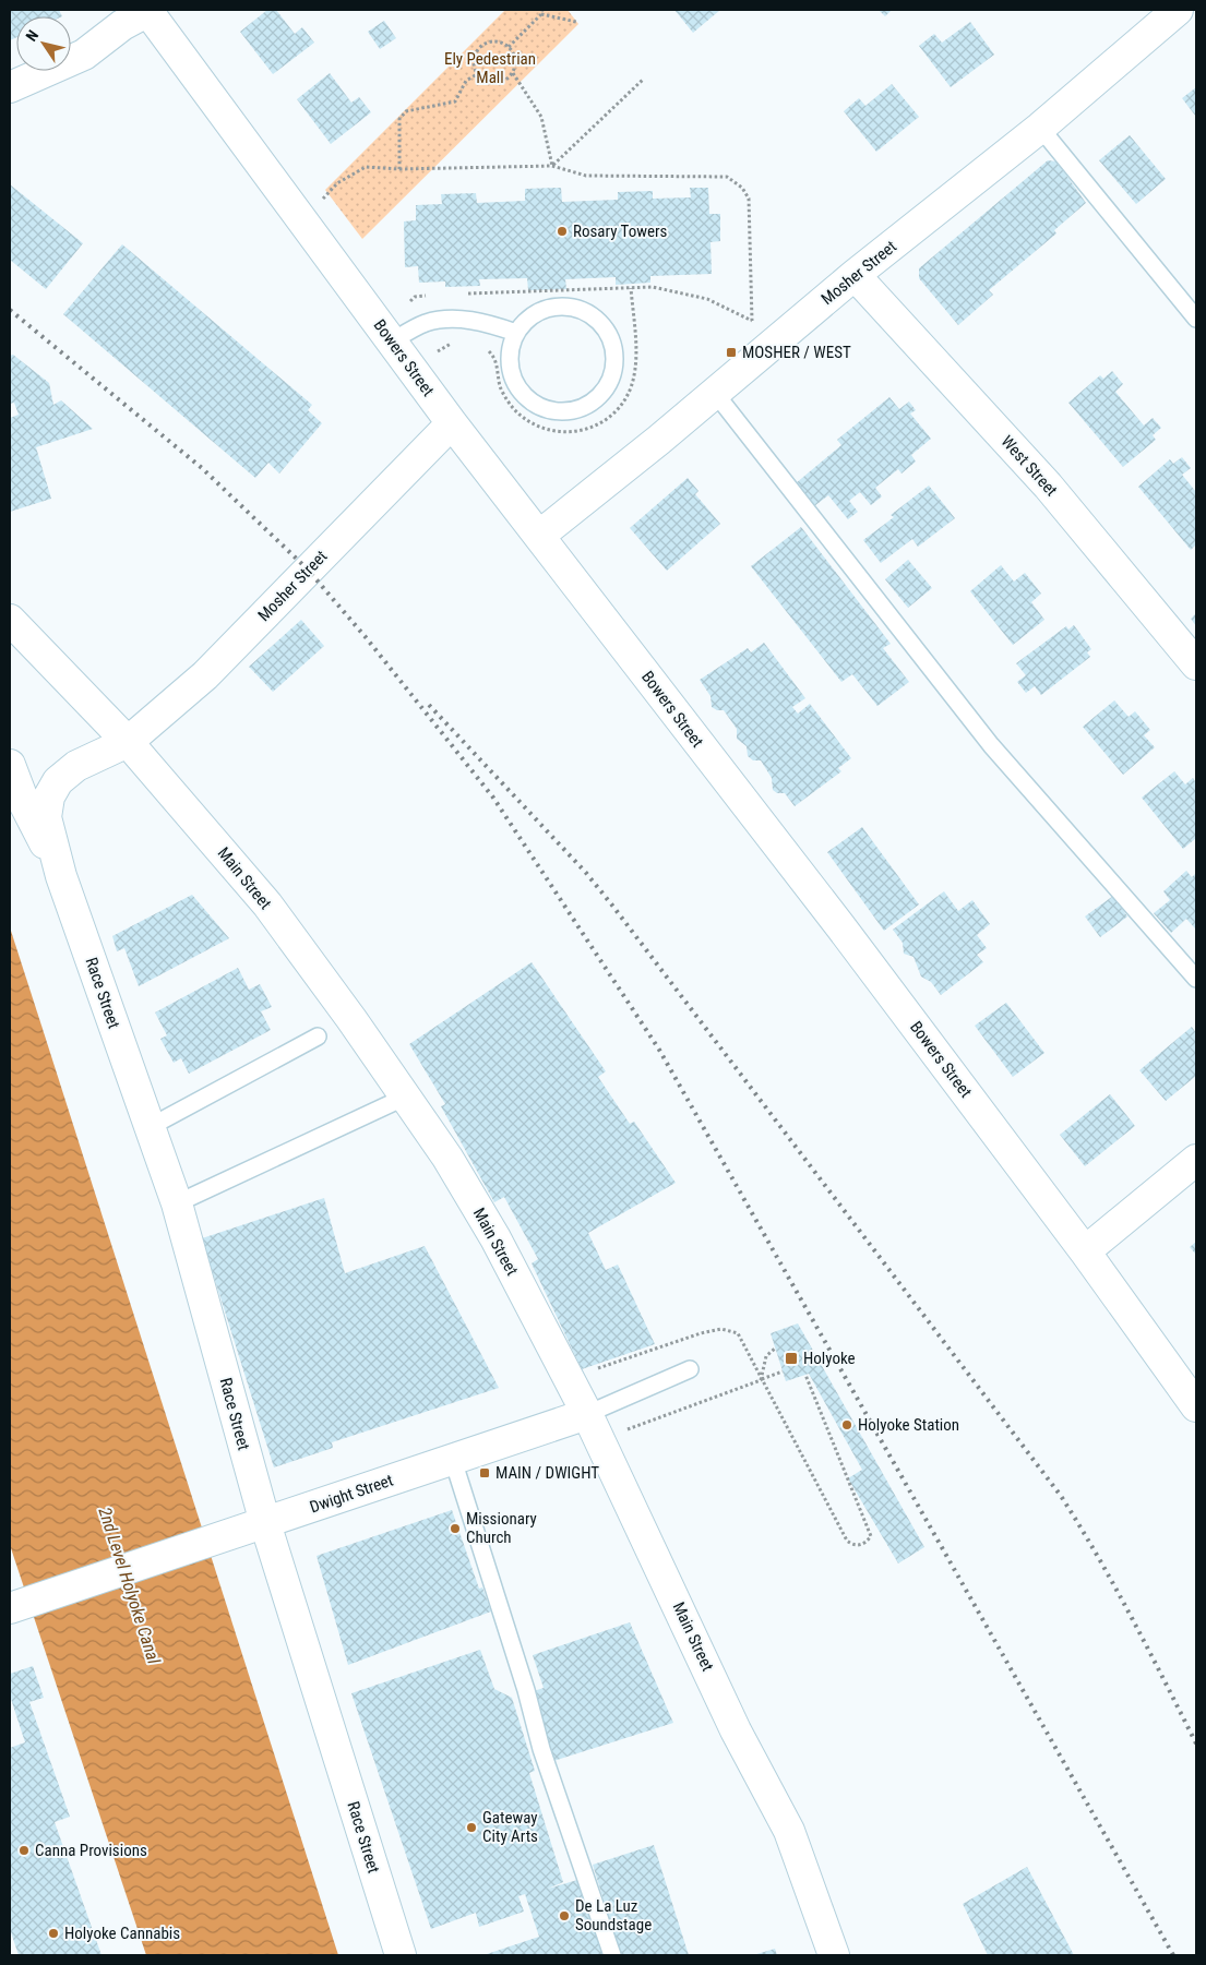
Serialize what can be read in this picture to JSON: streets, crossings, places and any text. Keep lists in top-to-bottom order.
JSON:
{
  "streets": {
    "street": [
      "Mosher Street",
      "Bowers Street",
      "West Street",
      "Main Street",
      "Race Street",
      "Dwight Street"
    ]
  },
  "crossings": [
    ["Mosher Street", "Bowers Street"],
    ["Mosher Street", "West Street"],
    ["Mosher Street", "Main Street"],
    ["Mosher Street", "Race Street"],
    ["Main Street", "Race Street"],
    ["Main Street", "Dwight Street"],
    ["Race Street", "Dwight Street"]
  ],
  "water": ["2nd Level Holyoke Canal"],
  "parks": ["Ely Pedestrian Mall"],
  "places": {
    "other": [
      "Rosary Towers",
      "Holyoke Station",
      "Missionary Church",
      "Gateway City Arts",
      "Canna Provisions",
      "De La Luz Soundstage",
      "Holyoke Cannabis"
    ],
    "transit": ["MOSHER / WEST", "Holyoke", "MAIN / DWIGHT"]
  },
  "north": "top left"
}
